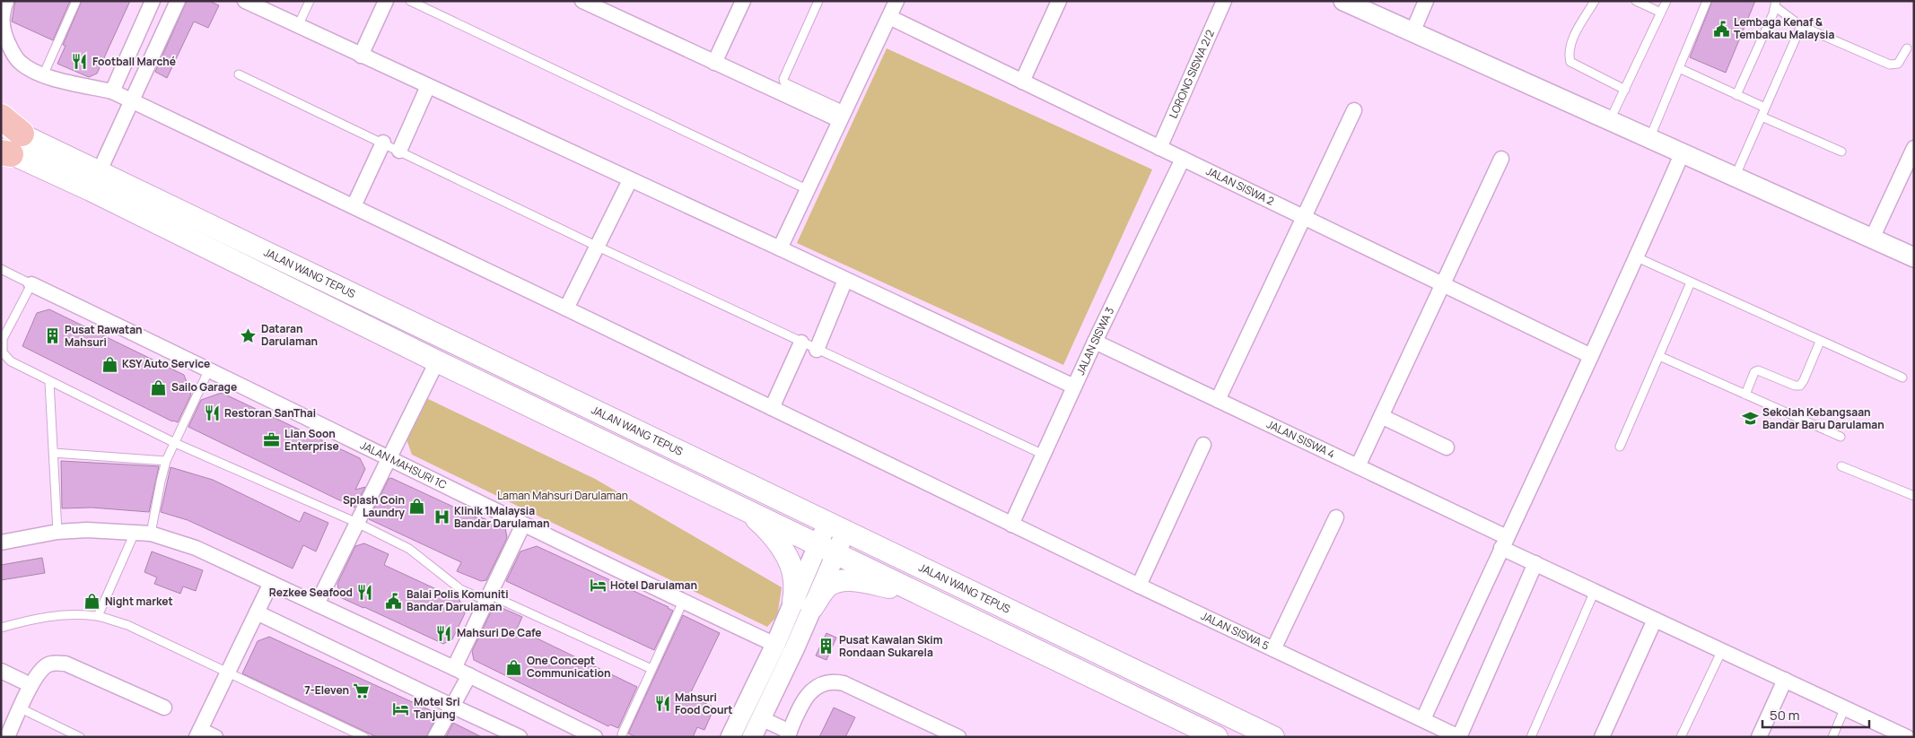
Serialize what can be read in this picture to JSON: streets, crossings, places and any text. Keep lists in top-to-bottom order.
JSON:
{
  "streets": {
    "main road": ["JALAN WANG TEPUS"],
    "street": [
      "LORONG SISWA 2/2",
      "JALAN SISWA 2",
      "JALAN SISWA 3",
      "JALAN SISWA 4",
      "JALAN MAHSURI 1C",
      "JALAN SISWA 5"
    ]
  },
  "crossings": [
    ["LORONG SISWA 2/2", "JALAN SISWA 2"],
    ["JALAN SISWA 2", "JALAN SISWA 3"],
    ["JALAN SISWA 3", "JALAN SISWA 4"],
    ["JALAN SISWA 3", "JALAN SISWA 5"]
  ],
  "parks": ["Laman Mahsuri Darulaman"],
  "places": {
    "public building": ["Lembaga Kenaf & Tembakau Malaysia", "Balai Polis Komuniti Bandar Darulaman"],
    "restaurant": [
      "Football Marché",
      "Restoran SanThai",
      "Rezkee Seafood",
      "Mahsuri De Cafe",
      "Mahsuri Food Court"
    ],
    "place": ["Dataran Darulaman"],
    "building": ["Pusat Rawatan Mahsuri", "Pusat Kawalan Skim Rondaan Sukarela"],
    "shop": [
      "KSY Auto Service",
      "Sailo Garage",
      "Splash Coin Laundry",
      "Night market",
      "One Concept Communication"
    ],
    "school or university": ["Sekolah Kebangsaan Bandar Baru Darulaman"],
    "office": ["Lian Soon Enterprise"],
    "hospital": ["Klinik 1Malaysia Bandar Darulaman"],
    "hotel": ["Hotel Darulaman", "Motel Sri Tanjung"],
    "supermarket": ["7-Eleven"]
  },
  "scale_bar": "50 m"
}
